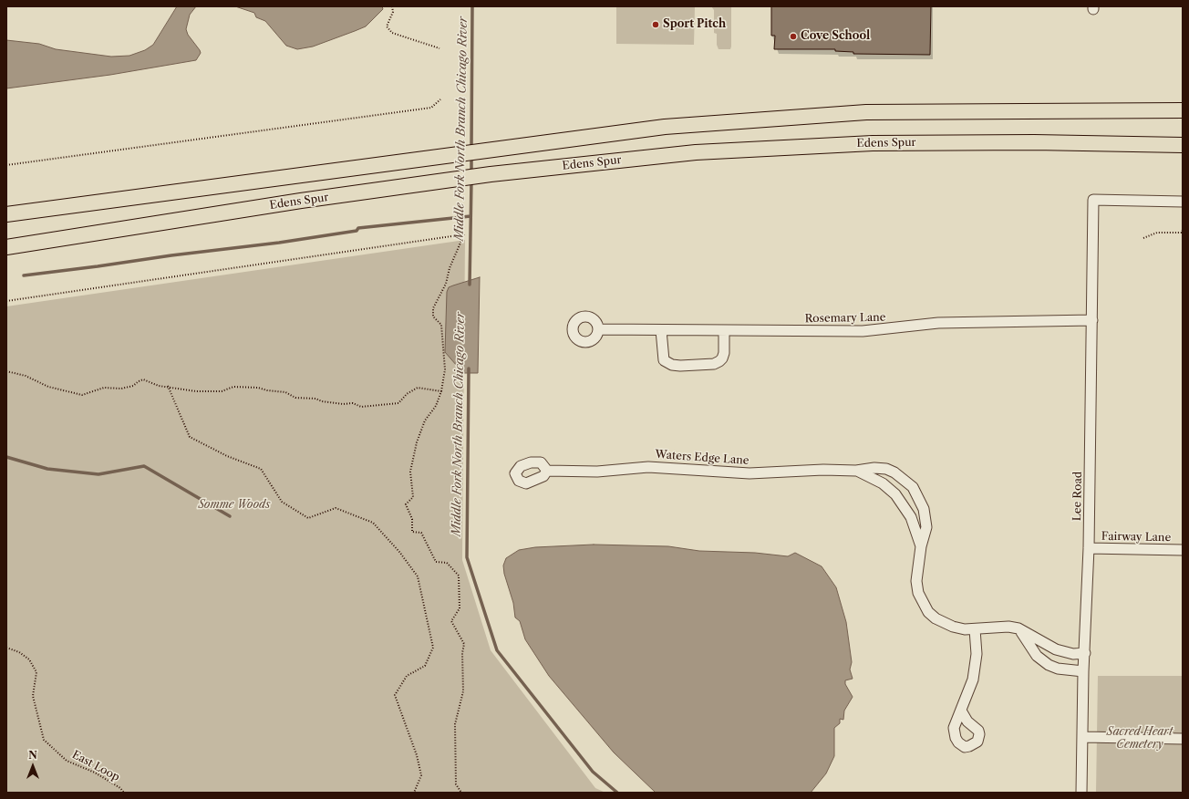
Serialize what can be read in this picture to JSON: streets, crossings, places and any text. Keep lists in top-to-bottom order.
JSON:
{
  "streets": {
    "highway": ["Edens Spur"],
    "street": [
      "Rosemary Lane",
      "Waters Edge Lane",
      "Lee Road",
      "Fairway Lane"
    ],
    "path": ["East Loop"]
  },
  "crossings": [
    ["Rosemary Lane", "Lee Road"],
    ["Waters Edge Lane", "Lee Road"],
    ["Lee Road", "Fairway Lane"]
  ],
  "water": ["Middle Fork North Branch Chicago River"],
  "parks": ["Somme Woods", "Sacred Heart Cemetery"],
  "places": ["Sport Pitch", "Cove School"],
  "north": "top"
}
